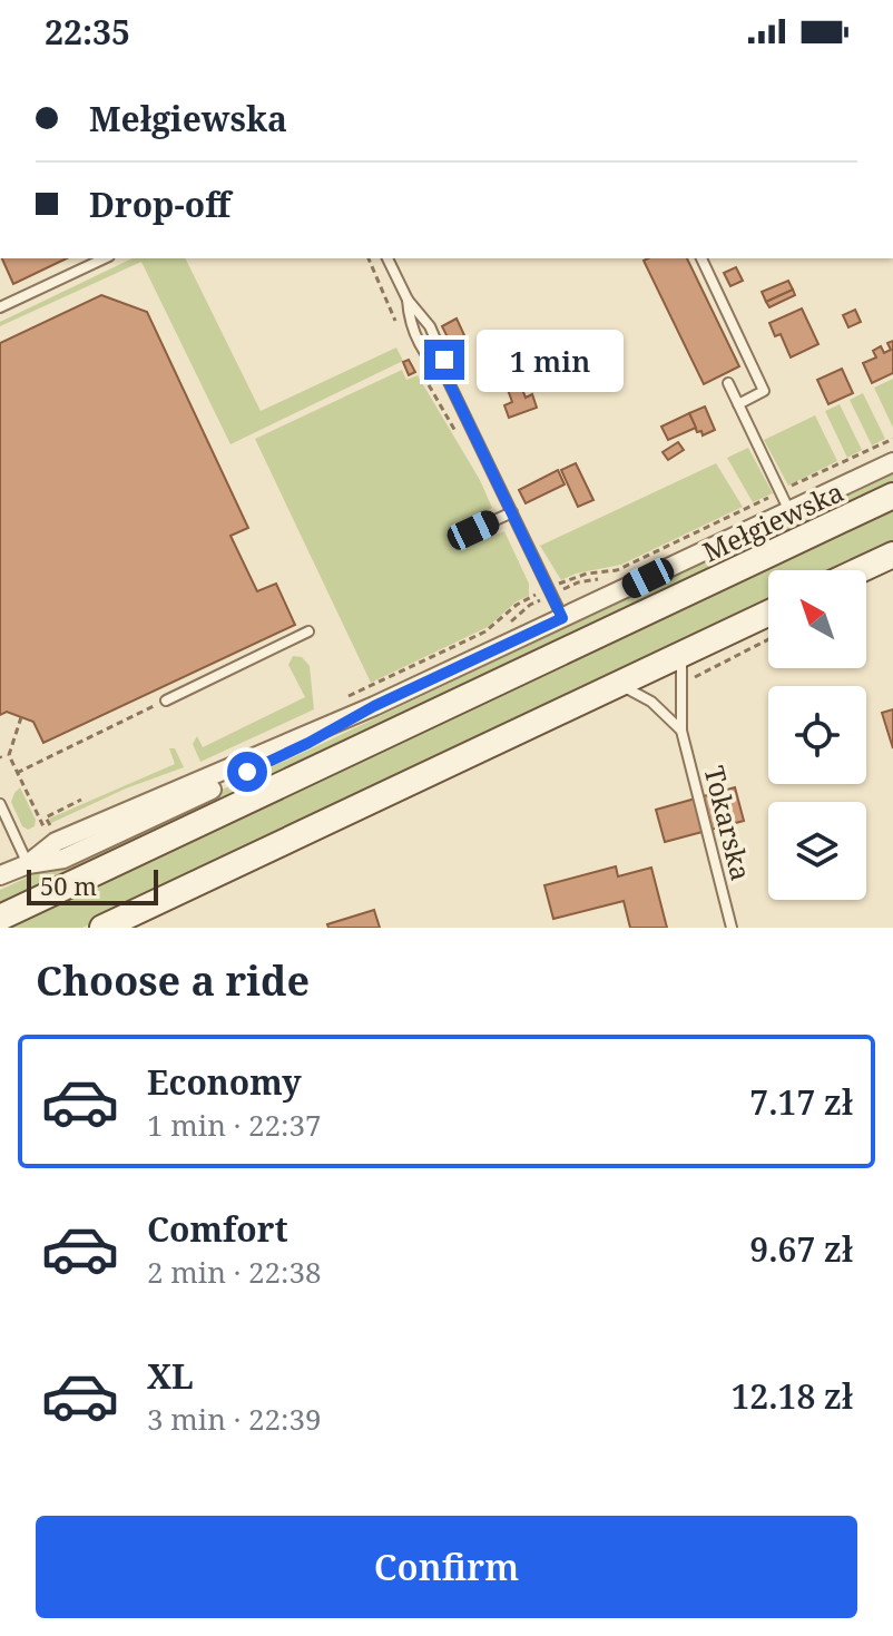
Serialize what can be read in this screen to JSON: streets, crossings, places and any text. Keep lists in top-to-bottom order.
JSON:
{
  "streets": {
    "main road": ["Mełgiewska"],
    "lane": ["Tokarska"]
  },
  "scale_bar": "50 m",
  "north": "top left",
  "page": {
    "status": "22:35",
    "banner": ["Mełgiewska", "Drop-off"],
    "bubble": "1 min",
    "scale": "50 m",
    "heading": "Choose a ride",
    "list": [
      {
        "name": "Economy",
        "note": "1 min · 22:37",
        "value": "7.17 zł"
      },
      {
        "name": "Comfort",
        "note": "2 min · 22:38",
        "value": "9.67 zł"
      },
      {
        "name": "XL",
        "note": "3 min · 22:39",
        "value": "12.18 zł"
      }
    ],
    "buttons": "Confirm"
  }
}
